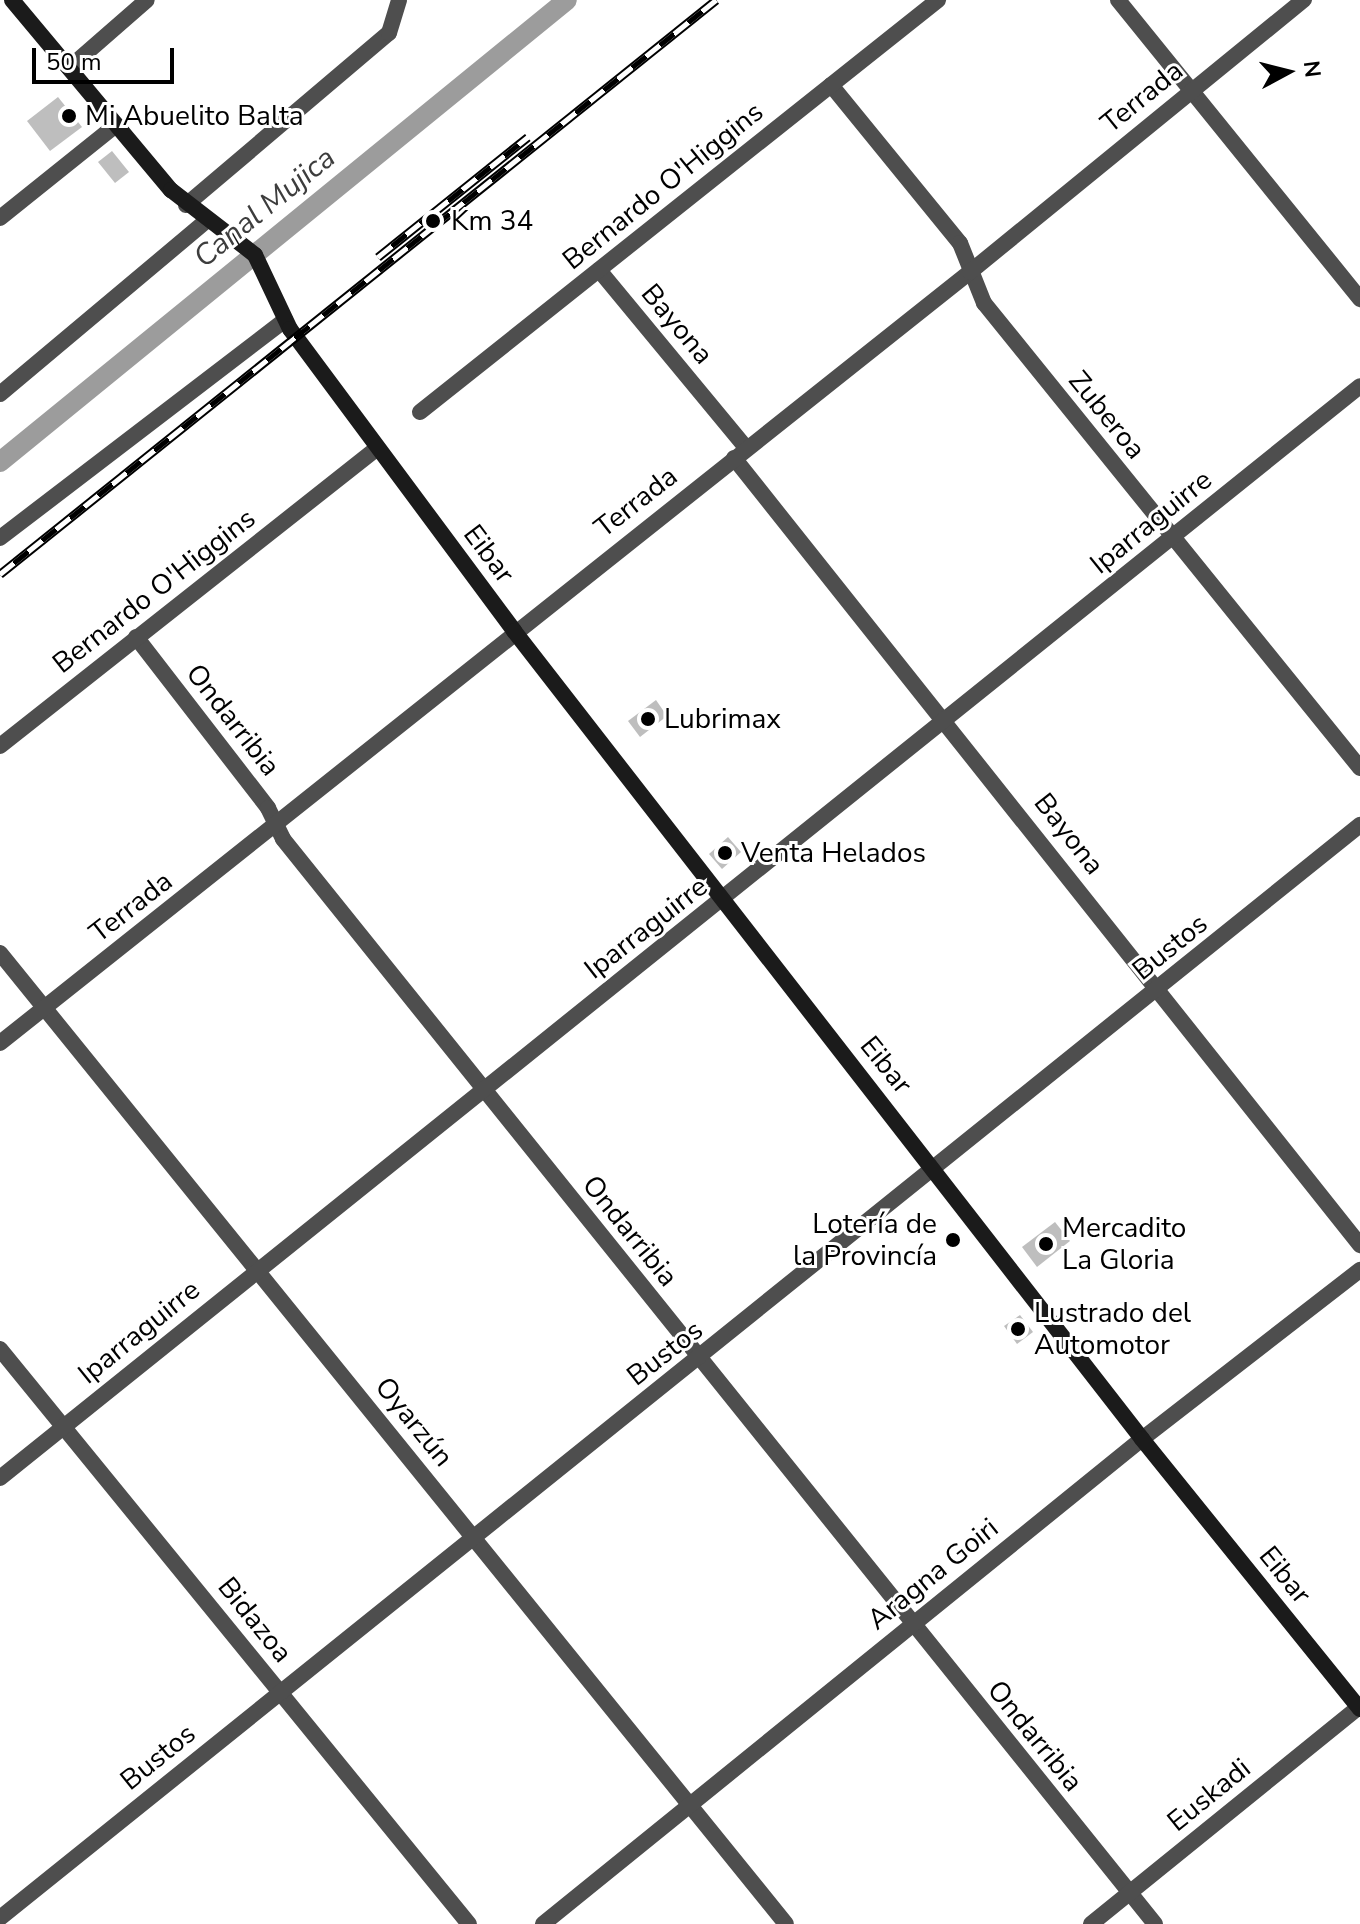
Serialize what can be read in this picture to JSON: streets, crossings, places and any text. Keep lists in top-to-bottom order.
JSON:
{
  "streets": {
    "street": [
      "Terrada",
      "Bernardo O'Higgins",
      "Bayona",
      "Zuberoa",
      "Iparraguirre",
      "Eibar",
      "Ondarribia",
      "Bustos",
      "Oyarzún",
      "Aragna Goiri",
      "Bidazoa",
      "Euskadi"
    ]
  },
  "crossings": [
    ["Terrada", "Bayona"],
    ["Terrada", "Zuberoa"],
    ["Terrada", "Eibar"],
    ["Terrada", "Ondarribia"],
    ["Terrada", "Oyarzún"],
    ["Bernardo O'Higgins", "Bayona"],
    ["Bernardo O'Higgins", "Zuberoa"],
    ["Bernardo O'Higgins", "Eibar"],
    ["Bernardo O'Higgins", "Ondarribia"],
    ["Bayona", "Iparraguirre"],
    ["Bayona", "Bustos"],
    ["Zuberoa", "Iparraguirre"],
    ["Iparraguirre", "Eibar"],
    ["Iparraguirre", "Ondarribia"],
    ["Iparraguirre", "Oyarzún"],
    ["Iparraguirre", "Bidazoa"],
    ["Eibar", "Bustos"],
    ["Eibar", "Aragna Goiri"],
    ["Eibar", "Euskadi"],
    ["Ondarribia", "Bustos"],
    ["Ondarribia", "Aragna Goiri"],
    ["Ondarribia", "Euskadi"],
    ["Bustos", "Oyarzún"],
    ["Bustos", "Bidazoa"],
    ["Oyarzún", "Aragna Goiri"]
  ],
  "water": ["Canal Mujica"],
  "places": [
    "Mi Abuelito Balta",
    "Km 34",
    "Lubrimax",
    "Venta Helados",
    "Lotería de la Provincía",
    "Mercadito La Gloria",
    "Lustrado del Automotor"
  ],
  "scale_bar": "50 m",
  "north": "right"
}
